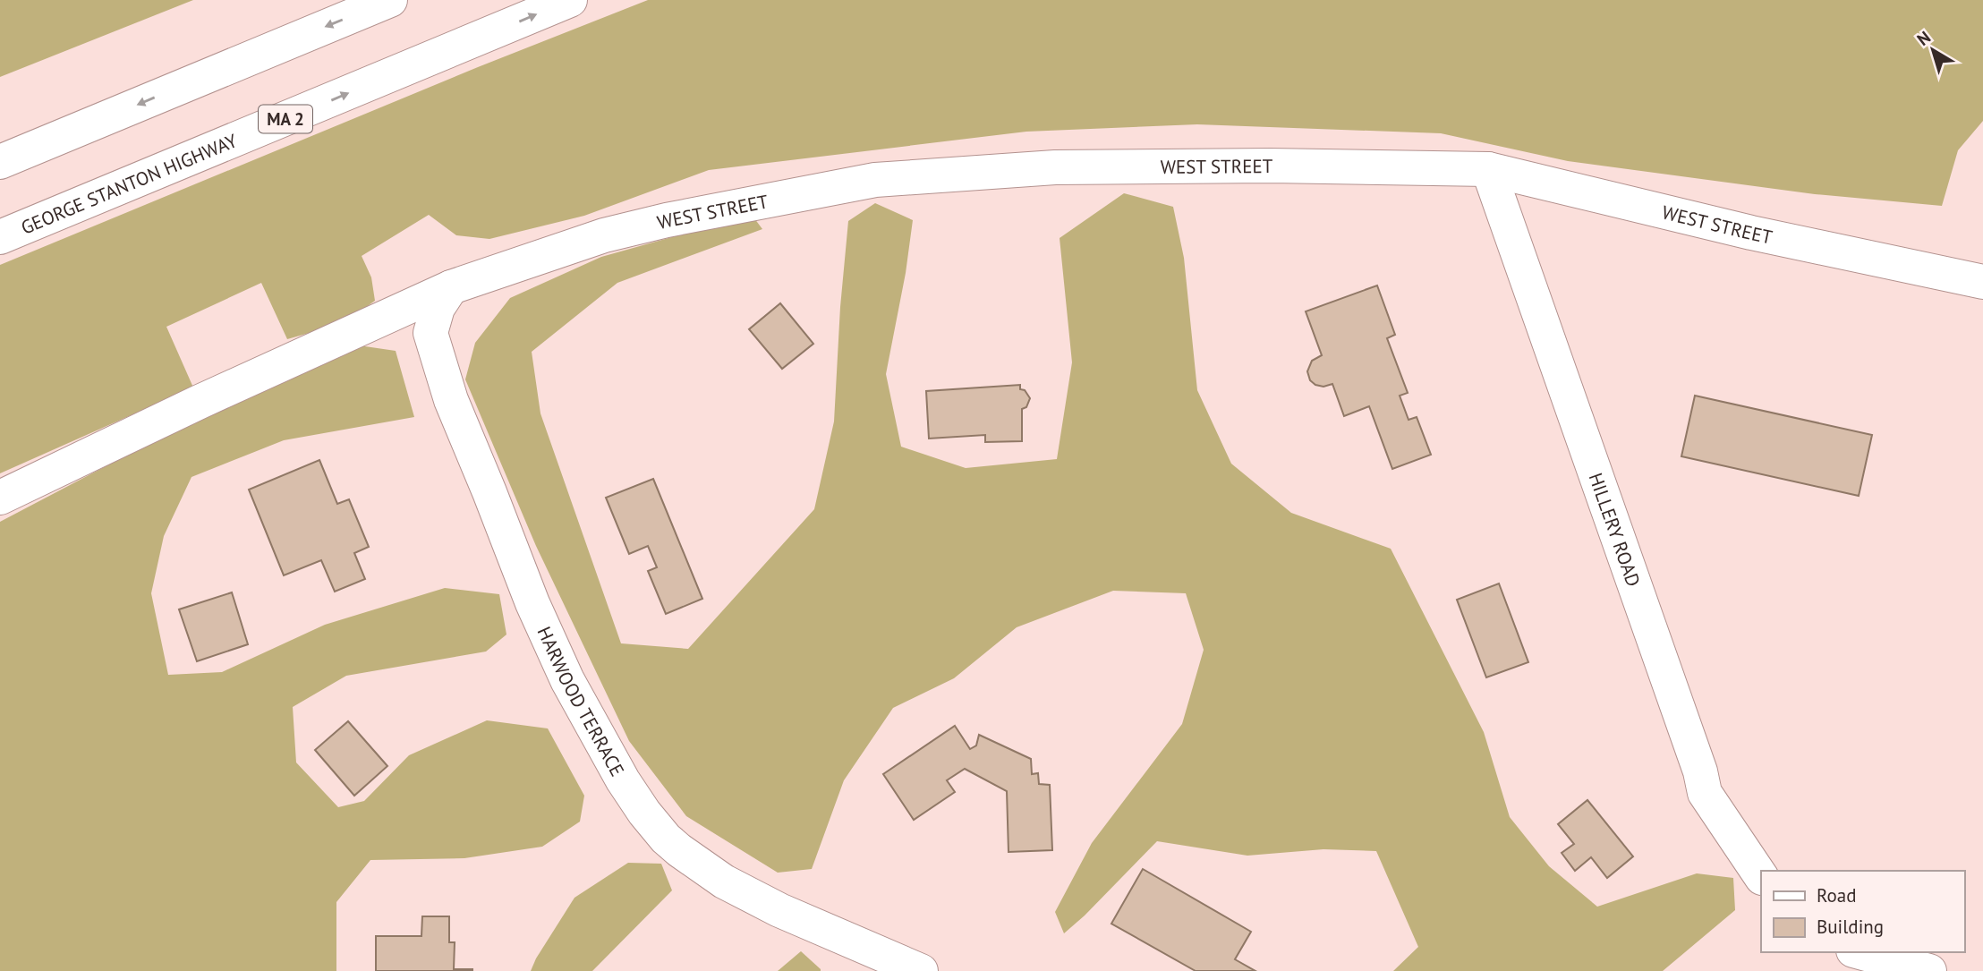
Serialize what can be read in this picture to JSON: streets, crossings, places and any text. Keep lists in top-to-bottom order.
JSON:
{
  "streets": {
    "main road": [
      "MA 2",
      "WEST STREET",
      "GEORGE STANTON HIGHWAY",
      "HILLERY ROAD",
      "HARWOOD TERRACE"
    ]
  },
  "crossings": [
    ["WEST STREET", "HILLERY ROAD"],
    ["WEST STREET", "HARWOOD TERRACE"]
  ],
  "legend": ["Road", "Building"],
  "north": "top left"
}
